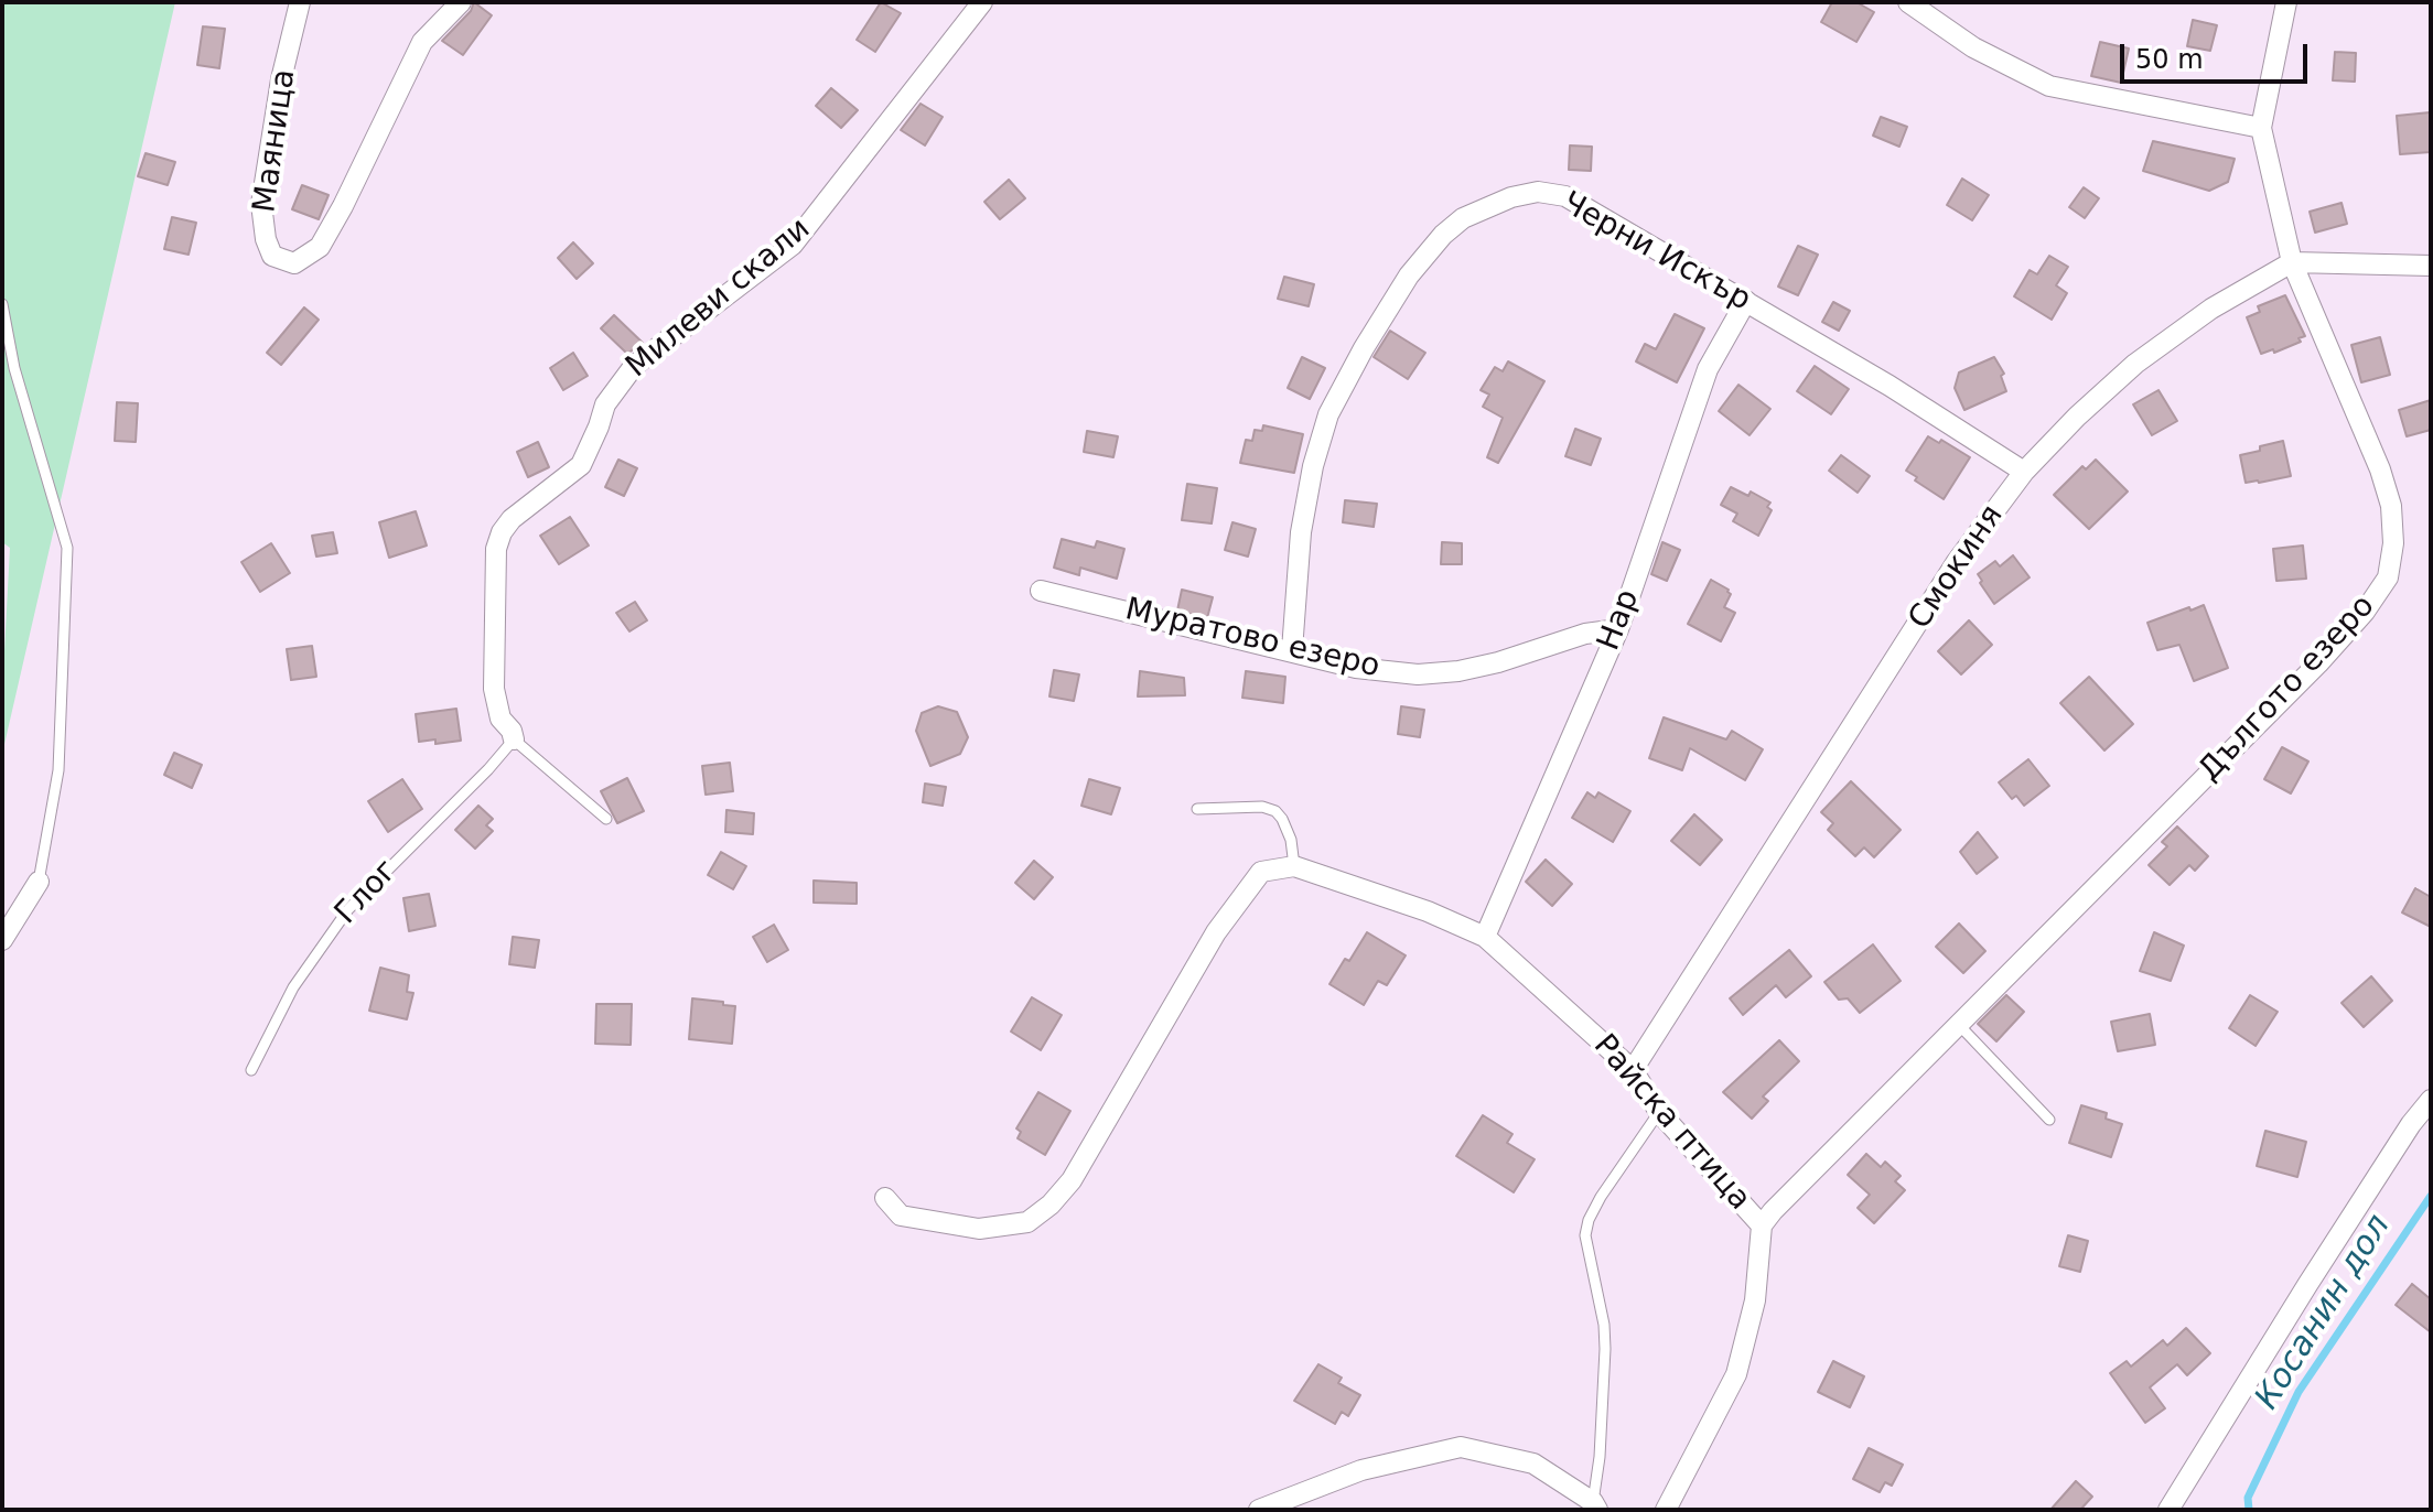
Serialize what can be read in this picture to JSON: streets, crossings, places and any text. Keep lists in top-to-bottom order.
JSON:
{
  "streets": {
    "street": [
      "Маяница",
      "Черни Искър",
      "Милеви скали",
      "Смокиня",
      "Нар",
      "Муратово езеро",
      "Дългото езеро",
      "Райска птица"
    ],
    "lane": ["Глог"]
  },
  "crossings": [
    ["Черни Искър", "Смокиня"],
    ["Черни Искър", "Нар"],
    ["Черни Искър", "Муратово езеро"],
    ["Милеви скали", "Глог"],
    ["Смокиня", "Дългото езеро"],
    ["Смокиня", "Райска птица"],
    ["Нар", "Муратово езеро"],
    ["Нар", "Райска птица"],
    ["Дългото езеро", "Райска птица"]
  ],
  "water": ["Косанин дол"],
  "scale_bar": "50 m"
}
